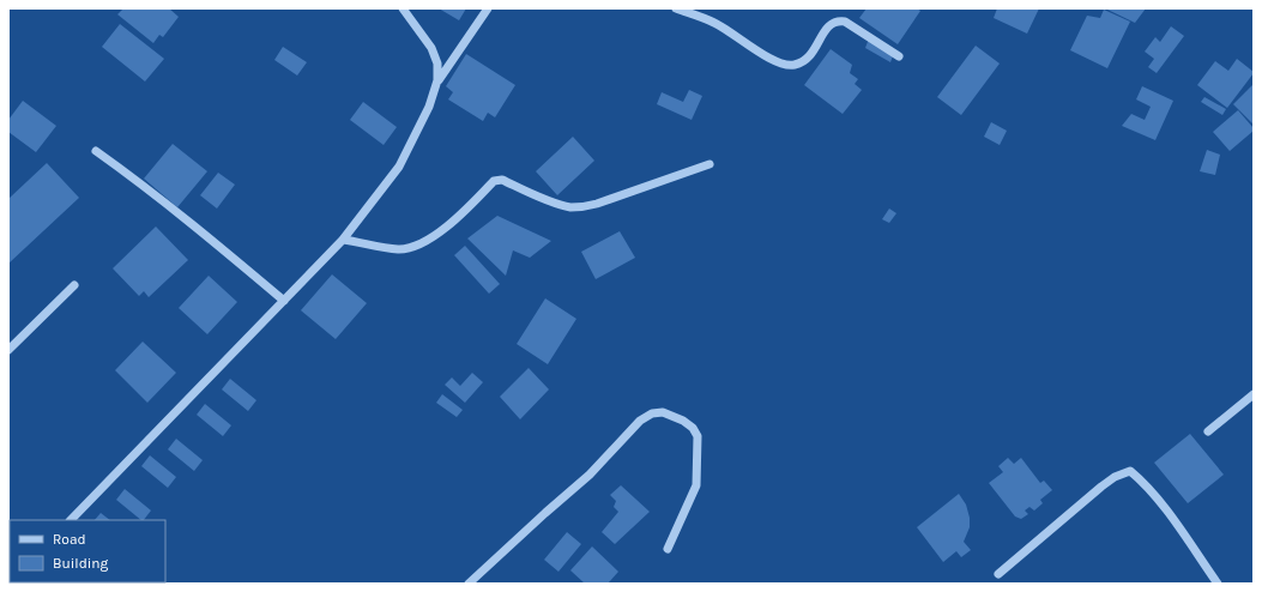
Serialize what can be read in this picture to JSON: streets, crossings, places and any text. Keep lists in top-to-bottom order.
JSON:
{
  "legend": ["Road", "Building"]
}
